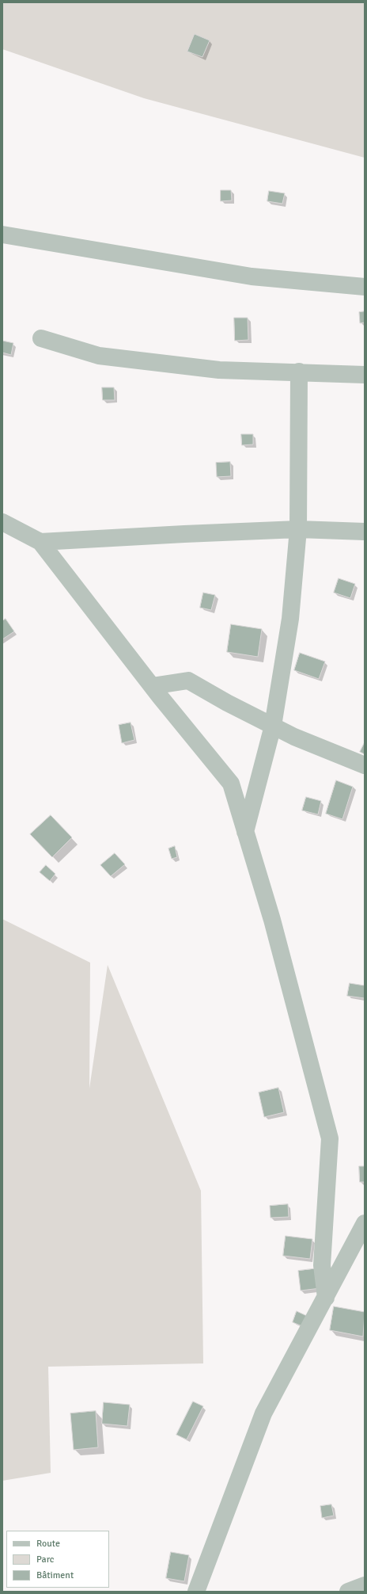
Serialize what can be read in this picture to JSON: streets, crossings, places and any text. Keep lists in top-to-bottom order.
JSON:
{
  "legend": ["Route", "Parc", "Bâtiment"]
}
